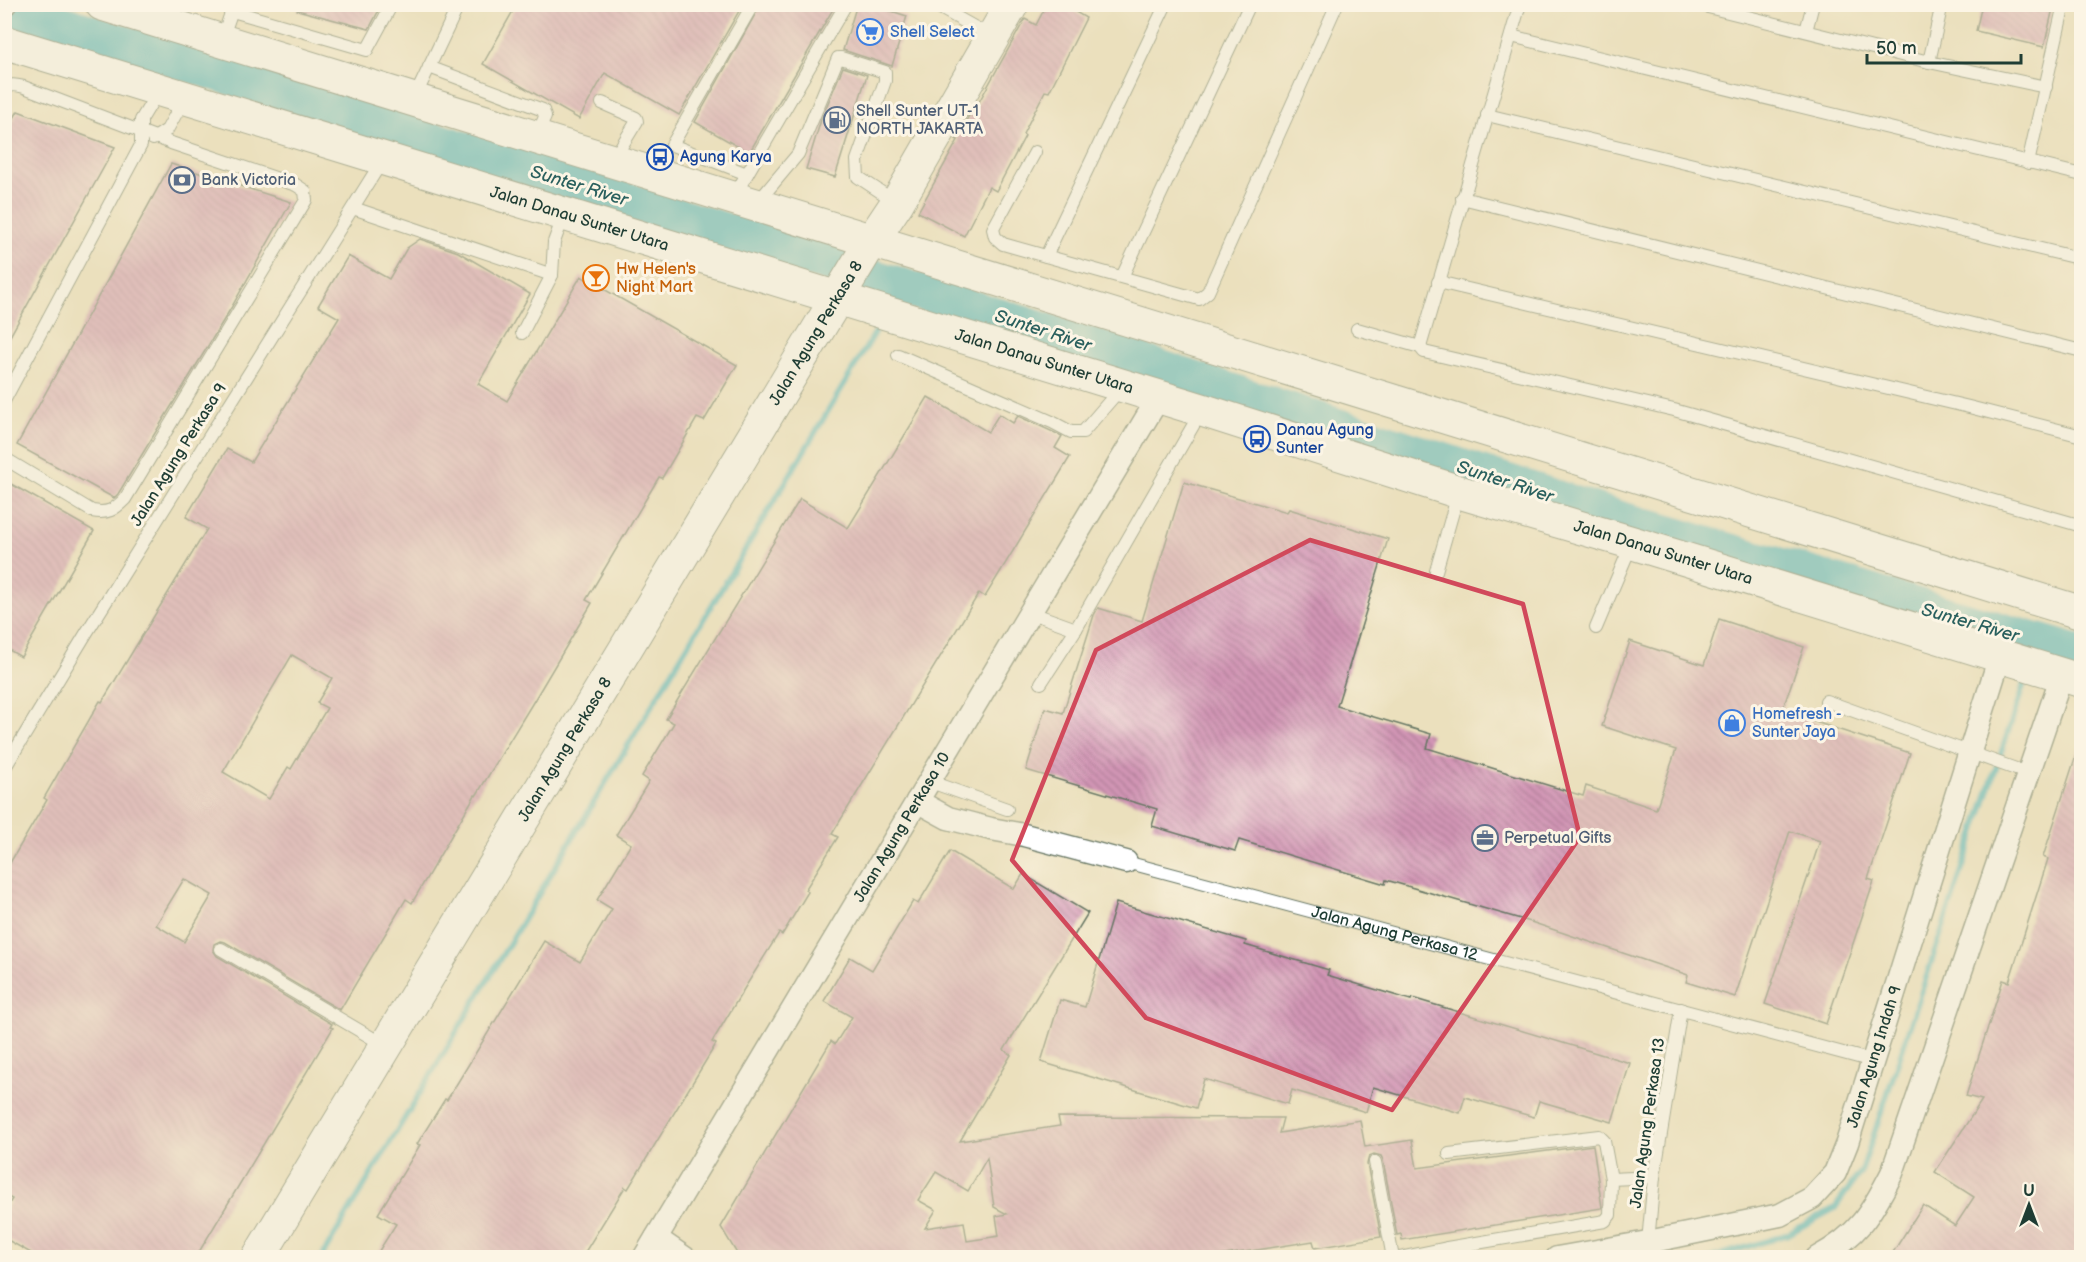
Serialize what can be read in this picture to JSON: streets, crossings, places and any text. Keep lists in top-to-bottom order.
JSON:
{
  "streets": {
    "main road": ["Jalan Danau Sunter Utara", "Jalan Agung Perkasa 8"],
    "street": ["Jalan Agung Perkasa 10", "Jalan Agung Perkasa 12", "Jalan Agung Indah 9"],
    "lane": ["Jalan Agung Perkasa 9", "Jalan Agung Perkasa 13"]
  },
  "crossings": [
    ["Jalan Danau Sunter Utara", "Jalan Agung Perkasa 8"],
    ["Jalan Danau Sunter Utara", "Jalan Agung Perkasa 9"],
    ["Jalan Danau Sunter Utara", "Jalan Agung Perkasa 10"],
    ["Jalan Danau Sunter Utara", "Jalan Agung Indah 9"],
    ["Jalan Agung Perkasa 10", "Jalan Agung Perkasa 12"],
    ["Jalan Agung Perkasa 12", "Jalan Agung Indah 9"],
    ["Jalan Agung Perkasa 12", "Jalan Agung Perkasa 13"],
    ["Jalan Agung Indah 9", "Jalan Agung Perkasa 13"]
  ],
  "water": ["Sunter River"],
  "places": {
    "supermarket": ["Shell Select"],
    "fuel station": ["Shell Sunter UT-1 NORTH JAKARTA"],
    "bus stop": ["Agung Karya", "Danau Agung Sunter"],
    "bank": ["Bank Victoria"],
    "bar": ["Hw Helen's Night Mart"],
    "shop": ["Homefresh - Sunter Jaya"],
    "office": ["Perpetual Gifts"]
  },
  "scale_bar": "50 m",
  "north": "top"
}
